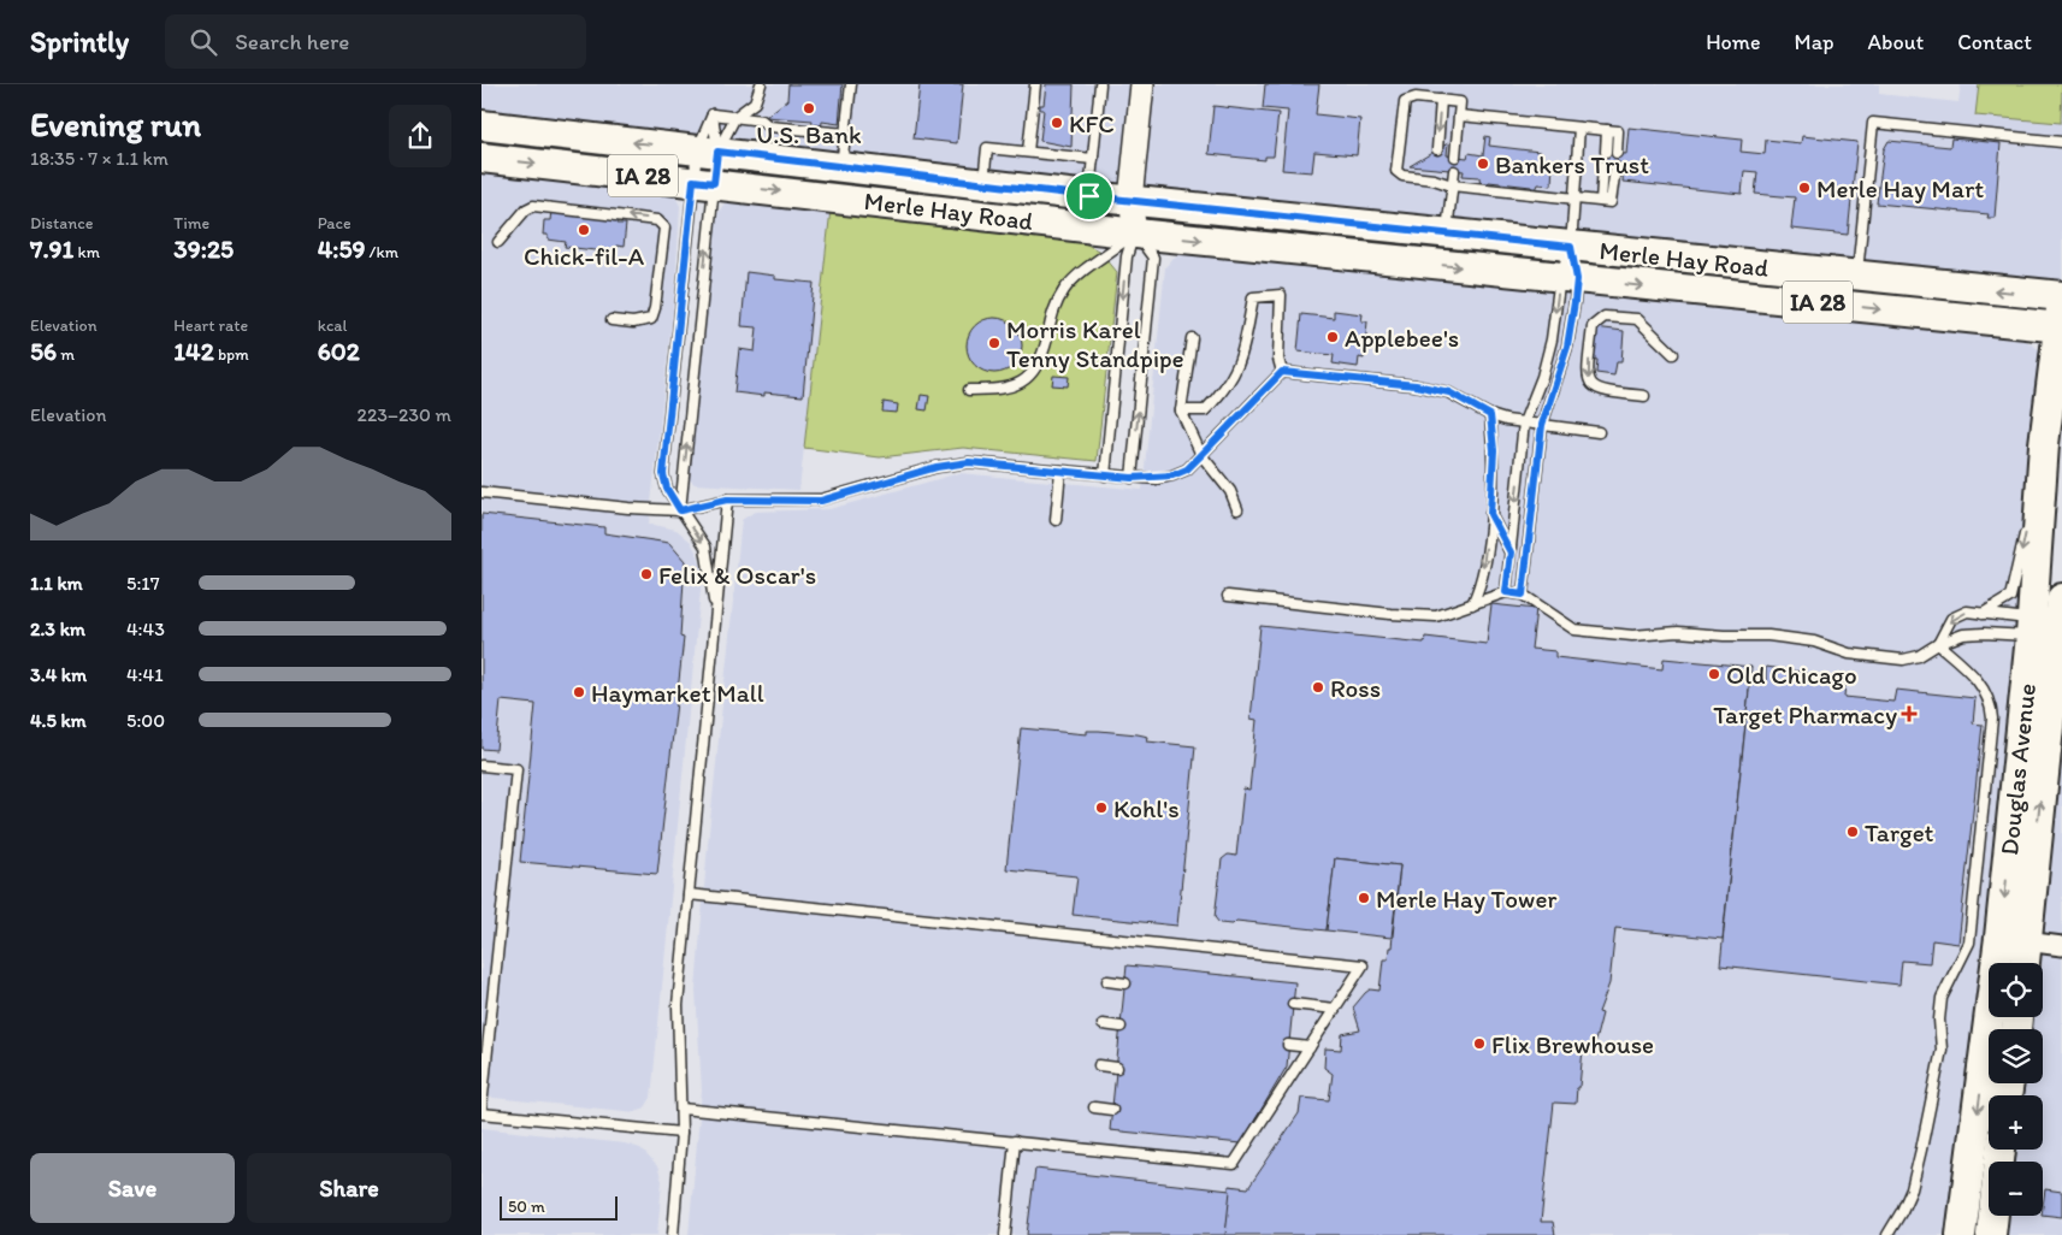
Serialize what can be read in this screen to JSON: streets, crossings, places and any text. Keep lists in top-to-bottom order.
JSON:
{
  "streets": {
    "main road": ["IA 28", "Merle Hay Road", "Douglas Avenue"]
  },
  "crossings": [
    ["Merle Hay Road", "Douglas Avenue"]
  ],
  "places": {
    "other": [
      "U.S. Bank",
      "KFC",
      "Bankers Trust",
      "Merle Hay Mart",
      "Chick-fil-A",
      "Applebee's",
      "Morris Karel Tenny Standpipe",
      "Felix & Oscar's",
      "Old Chicago",
      "Ross",
      "Haymarket Mall",
      "Kohl's",
      "Target",
      "Merle Hay Tower",
      "Flix Brewhouse"
    ],
    "health": ["Target Pharmacy"]
  },
  "scale_bar": "50 m",
  "page": {
    "header": "Sprintly",
    "search": "Search here",
    "nav": [
      "Home",
      "Map",
      "About",
      "Contact"
    ],
    "heading": ["Evening run", "18:35 · 7 × 1.1 km"],
    "stats": [
      ["Distance", "7.91 km"],
      ["Time", "39:25"],
      ["Pace", "4:59 /km"],
      ["Elevation", "56 m"],
      ["Heart rate", "142 bpm"],
      ["kcal", "602"]
    ],
    "chart": ["Elevation", "223–230 m"],
    "list": [
      {
        "name": "1.1 km",
        "note": "5:17"
      },
      {
        "name": "2.3 km",
        "note": "4:43"
      },
      {
        "name": "3.4 km",
        "note": "4:41"
      },
      {
        "name": "4.5 km",
        "note": "5:00"
      }
    ],
    "map_buttons": ["+", "−"],
    "buttons": ["Save", "Share"],
    "scale": "50 m"
  }
}
